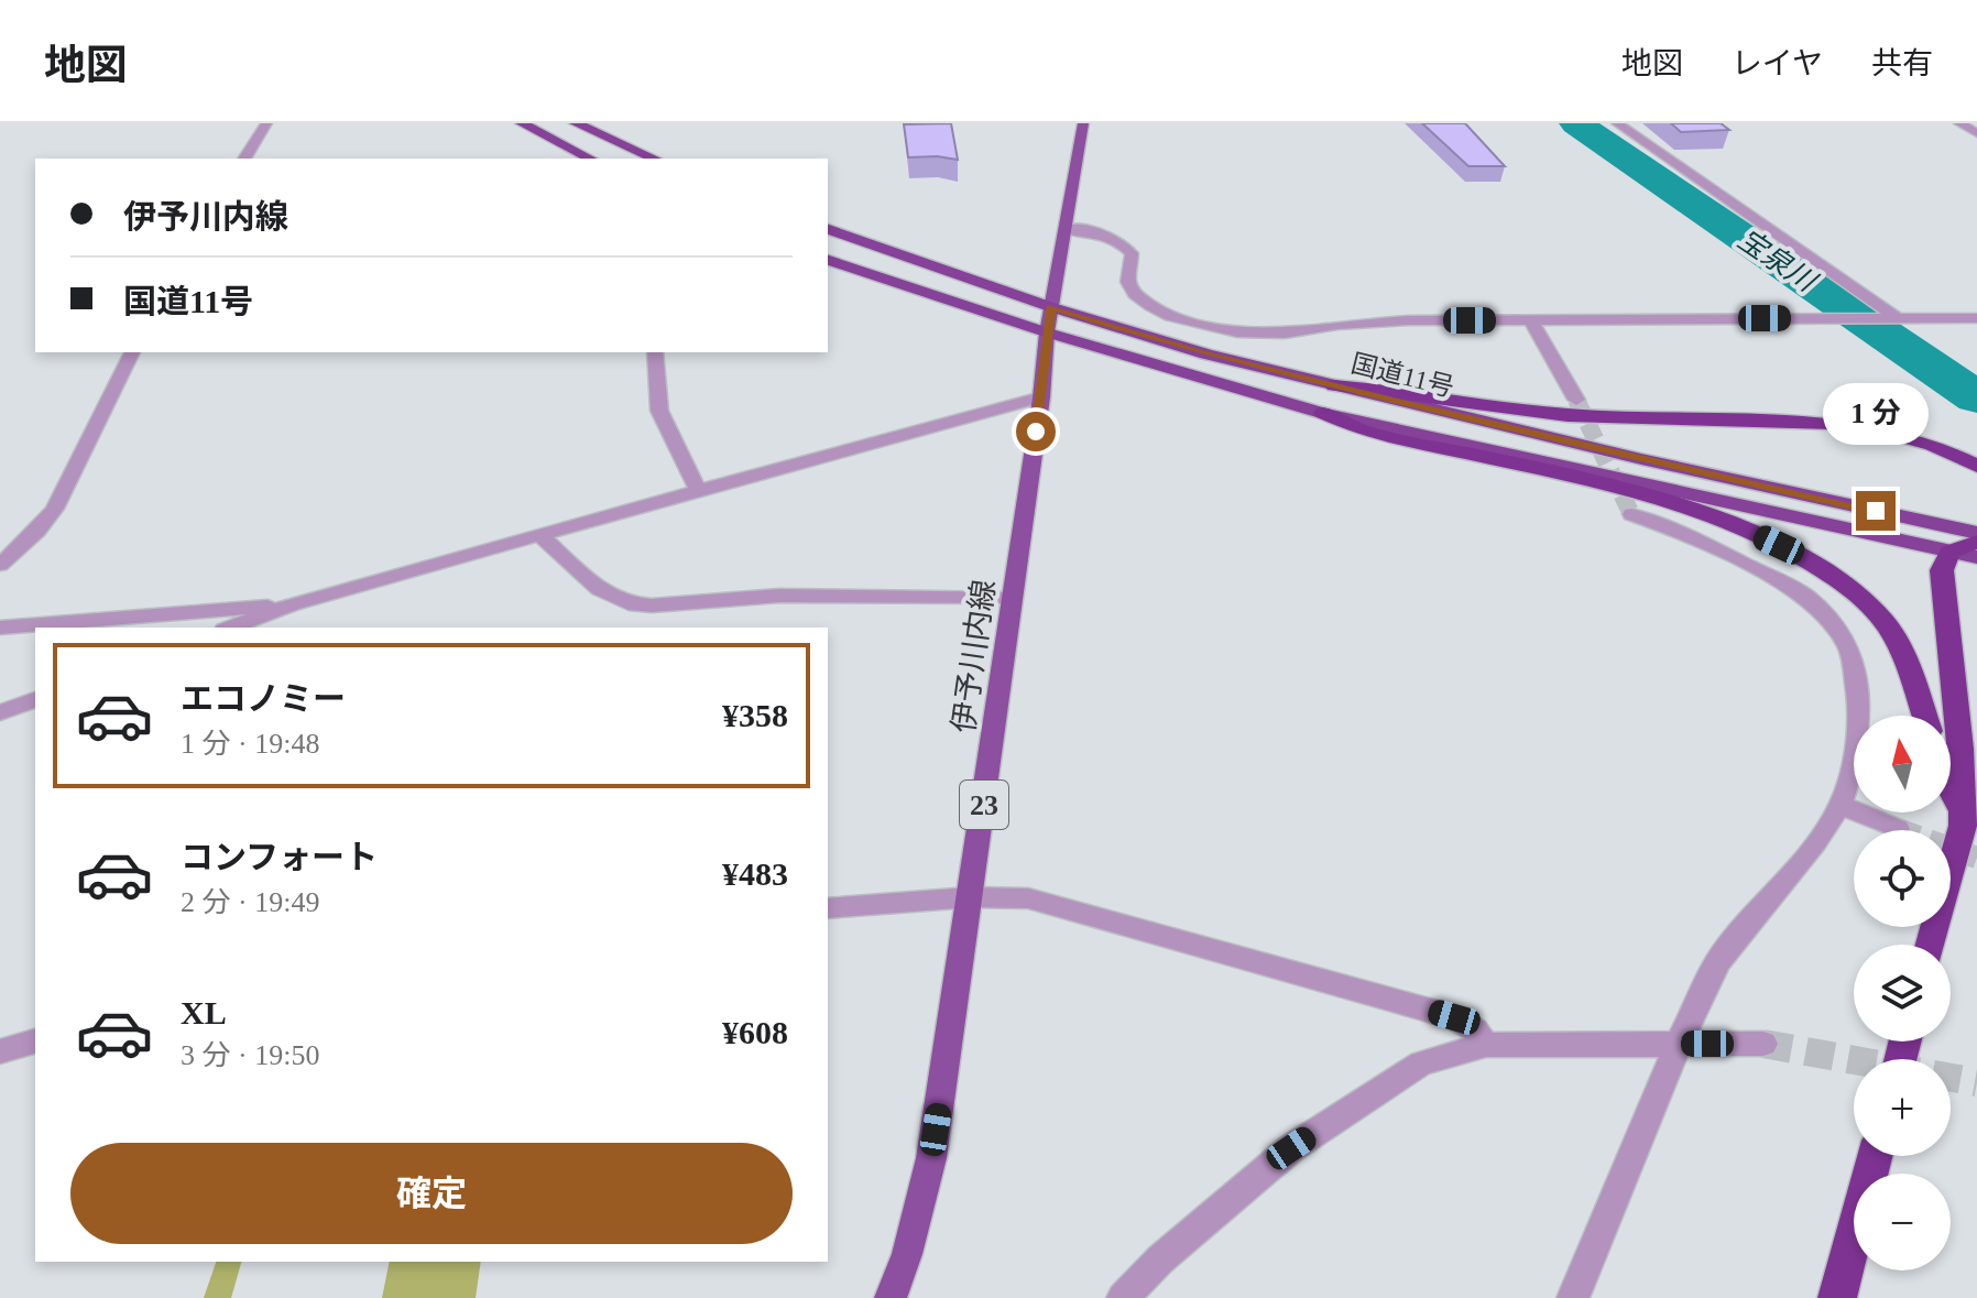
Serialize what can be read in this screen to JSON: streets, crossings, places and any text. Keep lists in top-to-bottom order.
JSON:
{
  "streets": {
    "highway": ["国道11号"],
    "main road": ["伊予川内線", "23"]
  },
  "crossings": [
    ["国道11号", "伊予川内線"]
  ],
  "water": ["宝泉川"],
  "north": "top",
  "page": {
    "header": "地図",
    "nav": ["地図", "レイヤ", "共有"],
    "banner": ["伊予川内線", "国道11号"],
    "bubble": "1 分",
    "list": [
      {
        "name": "エコノミー",
        "note": "1 分 · 19:48",
        "value": "¥358"
      },
      {
        "name": "コンフォート",
        "note": "2 分 · 19:49",
        "value": "¥483"
      },
      {
        "name": "XL",
        "note": "3 分 · 19:50",
        "value": "¥608"
      }
    ],
    "map_buttons": ["+", "−"],
    "buttons": "確定"
  }
}
